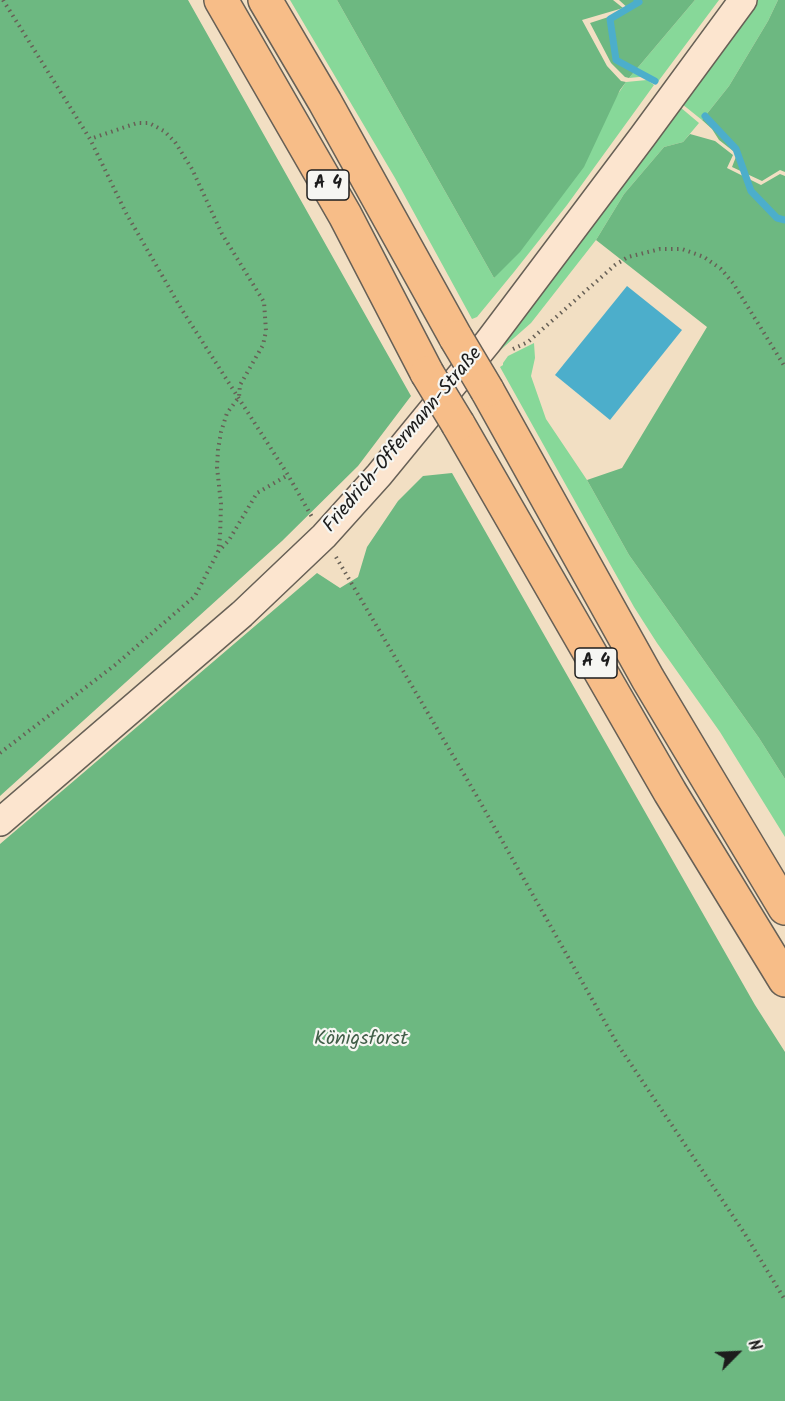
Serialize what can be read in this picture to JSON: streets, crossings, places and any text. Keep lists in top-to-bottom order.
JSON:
{
  "streets": {
    "highway": ["A 4"],
    "main road": ["Friedrich-Offermann-Straße"]
  },
  "parks": ["Königsforst"],
  "north": "top right"
}
